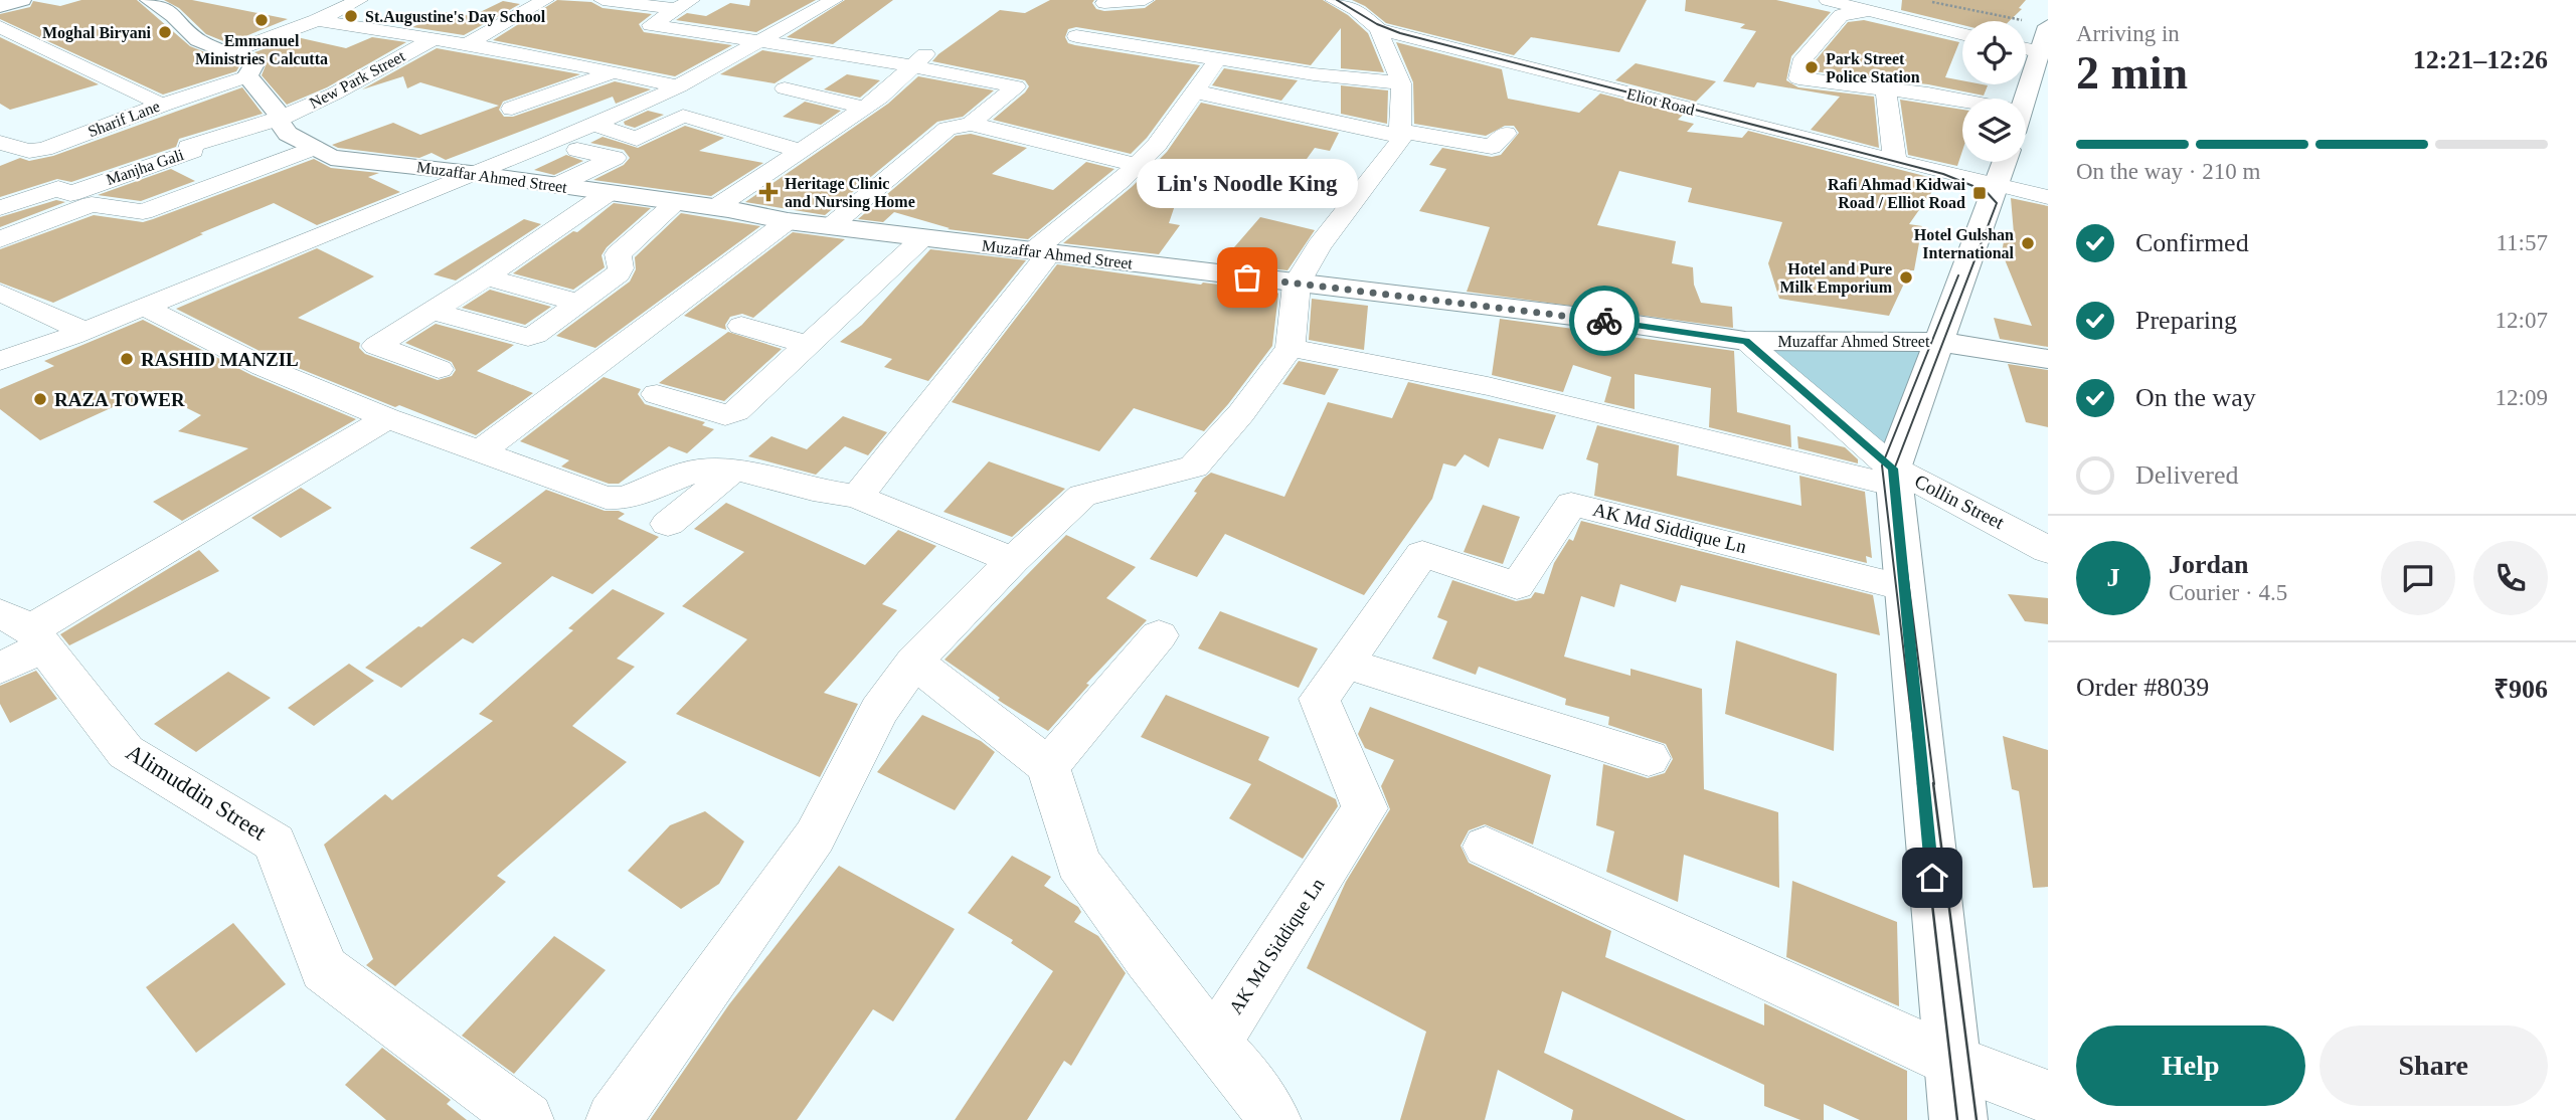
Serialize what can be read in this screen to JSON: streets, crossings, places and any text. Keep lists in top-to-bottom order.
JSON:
{
  "streets": {
    "main road": ["Muzaffar Ahmed Street"],
    "street": [
      "New Park Street",
      "Eliot Road",
      "Sharif Lane",
      "Manjha Gali",
      "Collin Street",
      "AK Md Siddique Ln",
      "Alimuddin Street"
    ]
  },
  "crossings": [
    ["New Park Street", "Manjha Gali"],
    ["New Park Street", "Muzaffar Ahmed Street"],
    ["Sharif Lane", "Muzaffar Ahmed Street"],
    ["Manjha Gali", "Muzaffar Ahmed Street"],
    ["Muzaffar Ahmed Street", "Collin Street"]
  ],
  "places": {
    "other": [
      "St.Augustine's Day School",
      "Emmanuel Ministries Calcutta",
      "Moghal Biryani",
      "Park Street Police Station",
      "Hotel Gulshan International",
      "Lin's Noodle King",
      "Hotel and Pure Milk Emporium",
      "RASHID MANZIL",
      "RAZA TOWER"
    ],
    "health": ["Heritage Clinic and Nursing Home"],
    "transit": ["Rafi Ahmad Kidwai Road / Elliot Road"]
  },
  "page": {
    "heading": ["2 min", "Arriving in", "12:21–12:26"],
    "panel": [
      "Jordan",
      "Courier · 4.5",
      "Order #8039",
      "₹906"
    ],
    "bar": "On the way · 210 m",
    "bubble": "Lin's Noodle King",
    "list": [
      ["Confirmed", "11:57"],
      ["Preparing", "12:07"],
      ["On the way", "12:09"],
      "Delivered"
    ],
    "round": "J",
    "buttons": ["Help", "Share"]
  }
}
